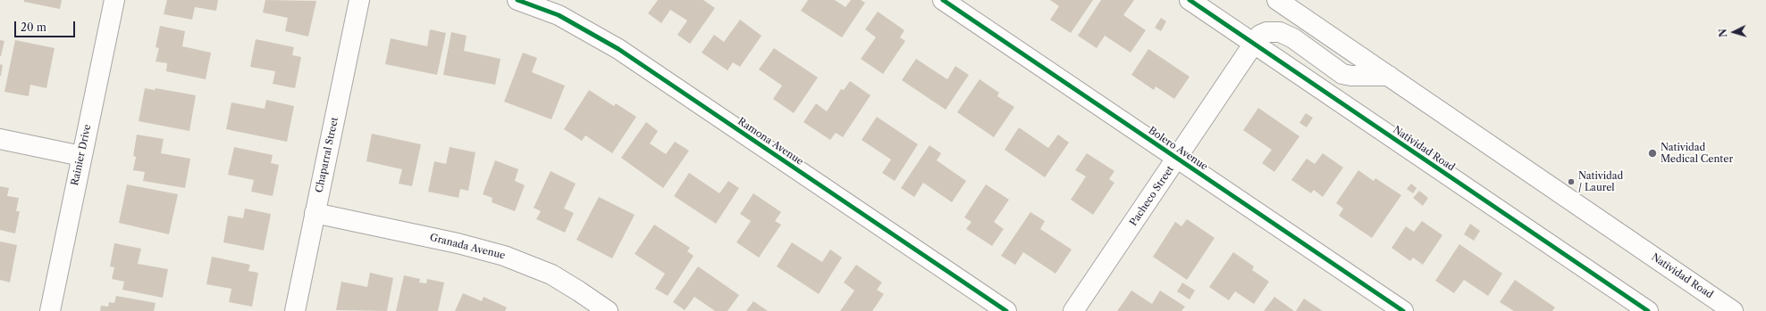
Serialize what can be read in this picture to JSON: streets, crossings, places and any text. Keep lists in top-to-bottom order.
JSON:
{
  "streets": {
    "street": [
      "Ramona Avenue",
      "Bolero Avenue",
      "Natividad Road",
      "Rainier Drive",
      "Chaparral Street",
      "Pacheco Street",
      "Granada Avenue"
    ]
  },
  "crossings": [
    ["Bolero Avenue", "Pacheco Street"],
    ["Natividad Road", "Pacheco Street"],
    ["Chaparral Street", "Granada Avenue"]
  ],
  "places": ["Natividad Medical Center", "Natividad / Laurel"],
  "scale_bar": "20 m",
  "north": "left"
}
